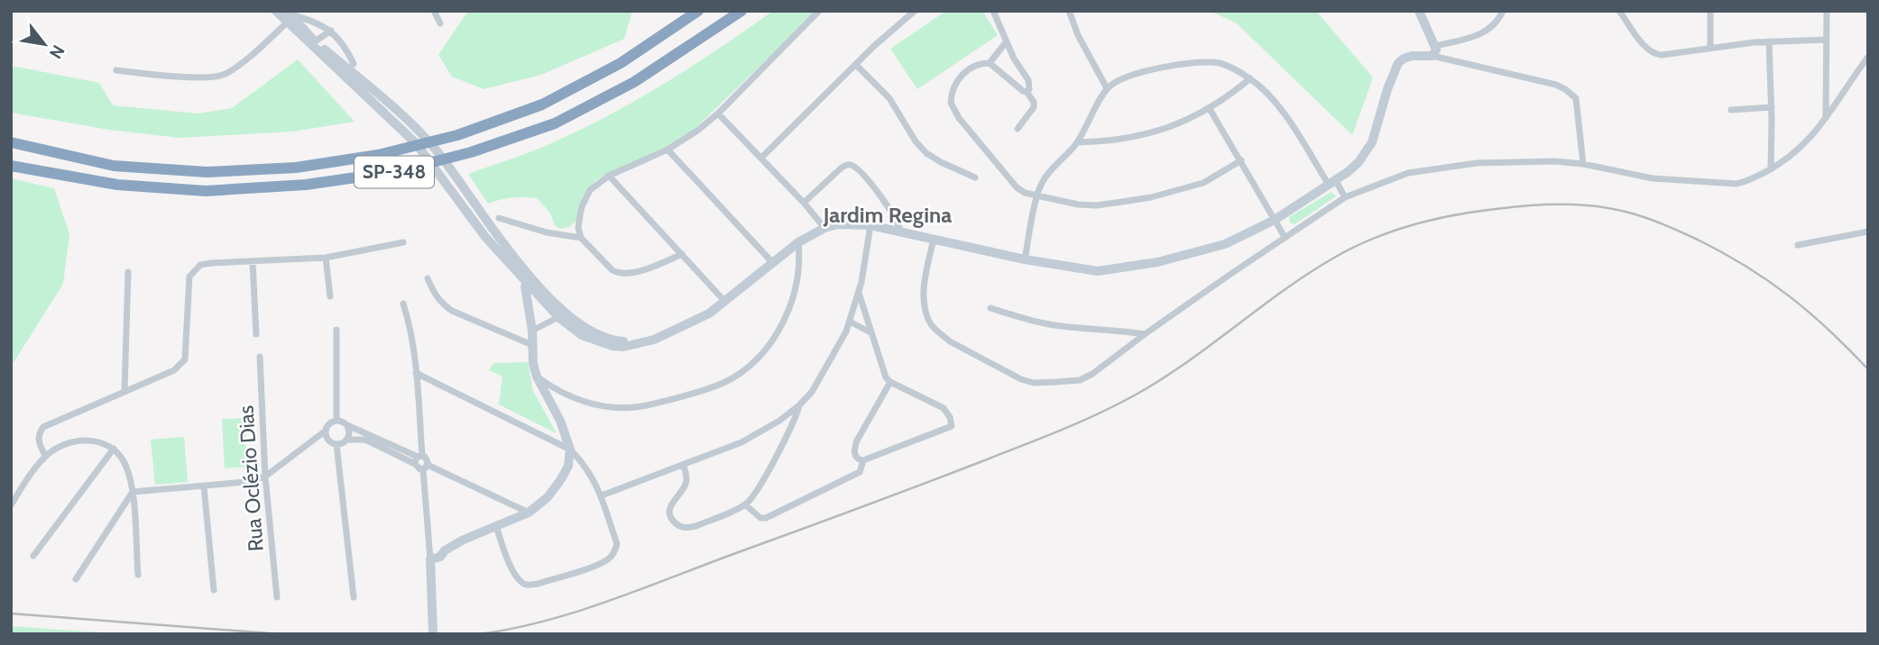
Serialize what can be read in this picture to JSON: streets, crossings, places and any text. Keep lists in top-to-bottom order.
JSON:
{
  "streets": {
    "highway": ["SP-348"],
    "street": ["Rua Oclézio Dias"]
  },
  "districts": ["Jardim Regina"],
  "north": "bottom right"
}
